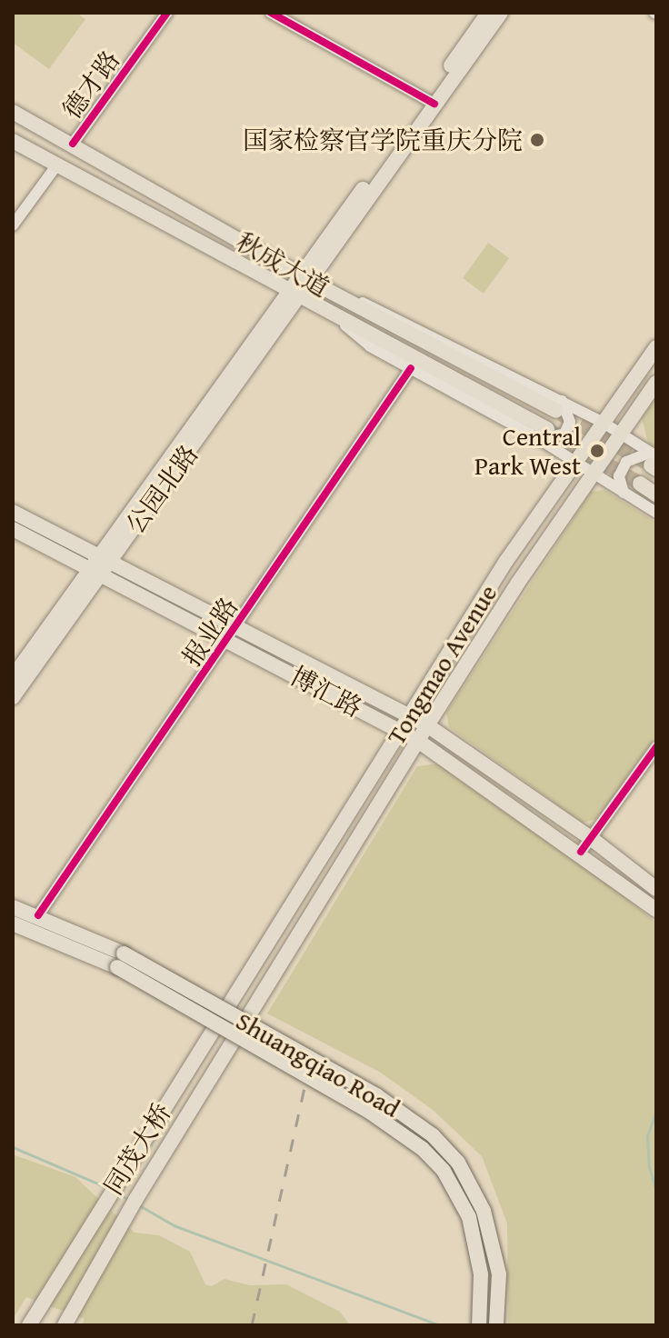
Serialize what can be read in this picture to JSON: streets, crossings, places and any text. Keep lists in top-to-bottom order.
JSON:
{
  "streets": {
    "main road": [
      "秋成大道",
      "公园北路",
      "Tongmao Avenue",
      "博汇路",
      "Shuangqiao Road",
      "同茂大桥"
    ],
    "street": ["德才路", "报业路"]
  },
  "crossings": [
    ["德才路", "秋成大道"],
    ["秋成大道", "公园北路"],
    ["公园北路", "博汇路"],
    ["报业路", "博汇路"],
    ["报业路", "Shuangqiao Road"],
    ["Tongmao Avenue", "博汇路"],
    ["Tongmao Avenue", "同茂大桥"]
  ],
  "places": ["国家检察官学院重庆分院", "Central Park West"]
}
